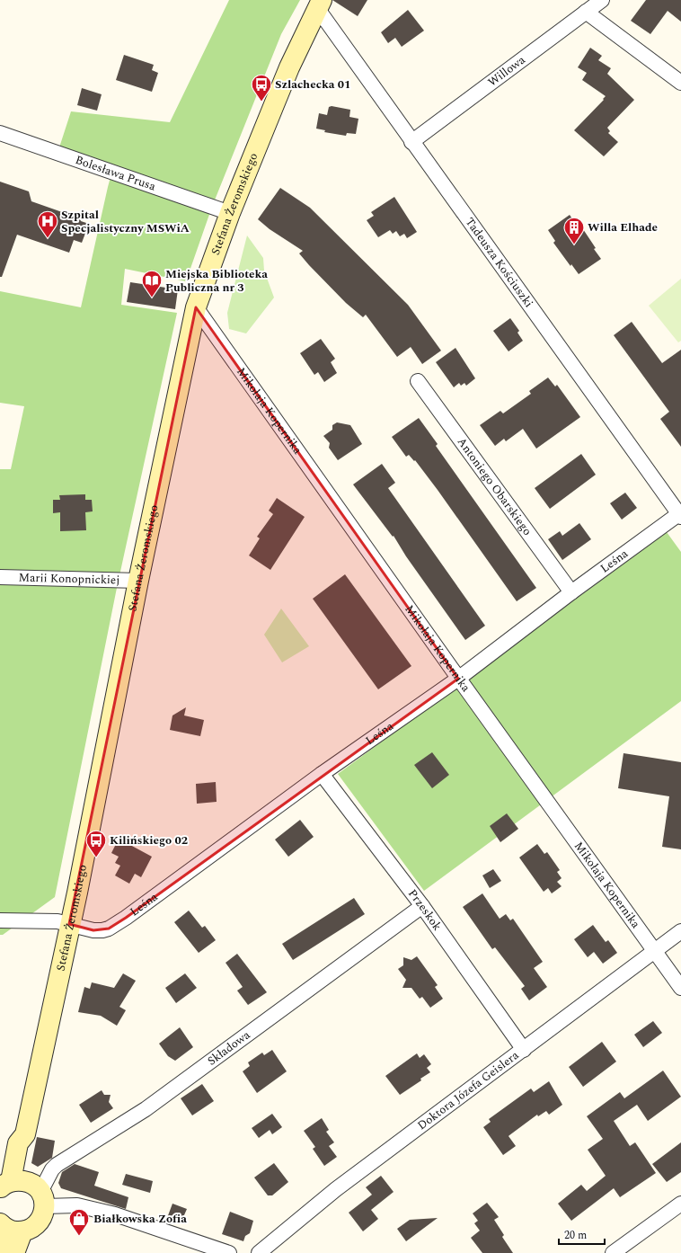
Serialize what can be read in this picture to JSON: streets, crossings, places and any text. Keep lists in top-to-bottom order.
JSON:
{
  "streets": {
    "main road": ["Stefana Żeromskiego"],
    "street": [
      "Willowa",
      "Bolesława Prusa",
      "Tadeusza Kościuszki",
      "Mikołaja Kopernika",
      "Antoniego Obarskiego",
      "Leśna",
      "Marii Konopnickiej",
      "Przeskok",
      "Składowa",
      "Doktora Józefa Geislera"
    ]
  },
  "crossings": [
    ["Willowa", "Tadeusza Kościuszki"],
    ["Bolesława Prusa", "Stefana Żeromskiego"],
    ["Stefana Żeromskiego", "Tadeusza Kościuszki"],
    ["Stefana Żeromskiego", "Mikołaja Kopernika"],
    ["Stefana Żeromskiego", "Leśna"],
    ["Stefana Żeromskiego", "Marii Konopnickiej"],
    ["Stefana Żeromskiego", "Składowa"],
    ["Tadeusza Kościuszki", "Leśna"],
    ["Mikołaja Kopernika", "Leśna"],
    ["Mikołaja Kopernika", "Doktora Józefa Geislera"],
    ["Antoniego Obarskiego", "Leśna"],
    ["Leśna", "Przeskok"],
    ["Przeskok", "Składowa"],
    ["Przeskok", "Doktora Józefa Geislera"]
  ],
  "places": {
    "bus stop": ["Szlachecka 01", "Kilińskiego 02"],
    "hospital": ["Szpital Specjalistyczny MSWiA"],
    "building": ["Willa Elhade"],
    "library": ["Miejska Biblioteka Publiczna nr 3"],
    "shop": ["Białkowska Zofia"]
  },
  "scale_bar": "20 m"
}
